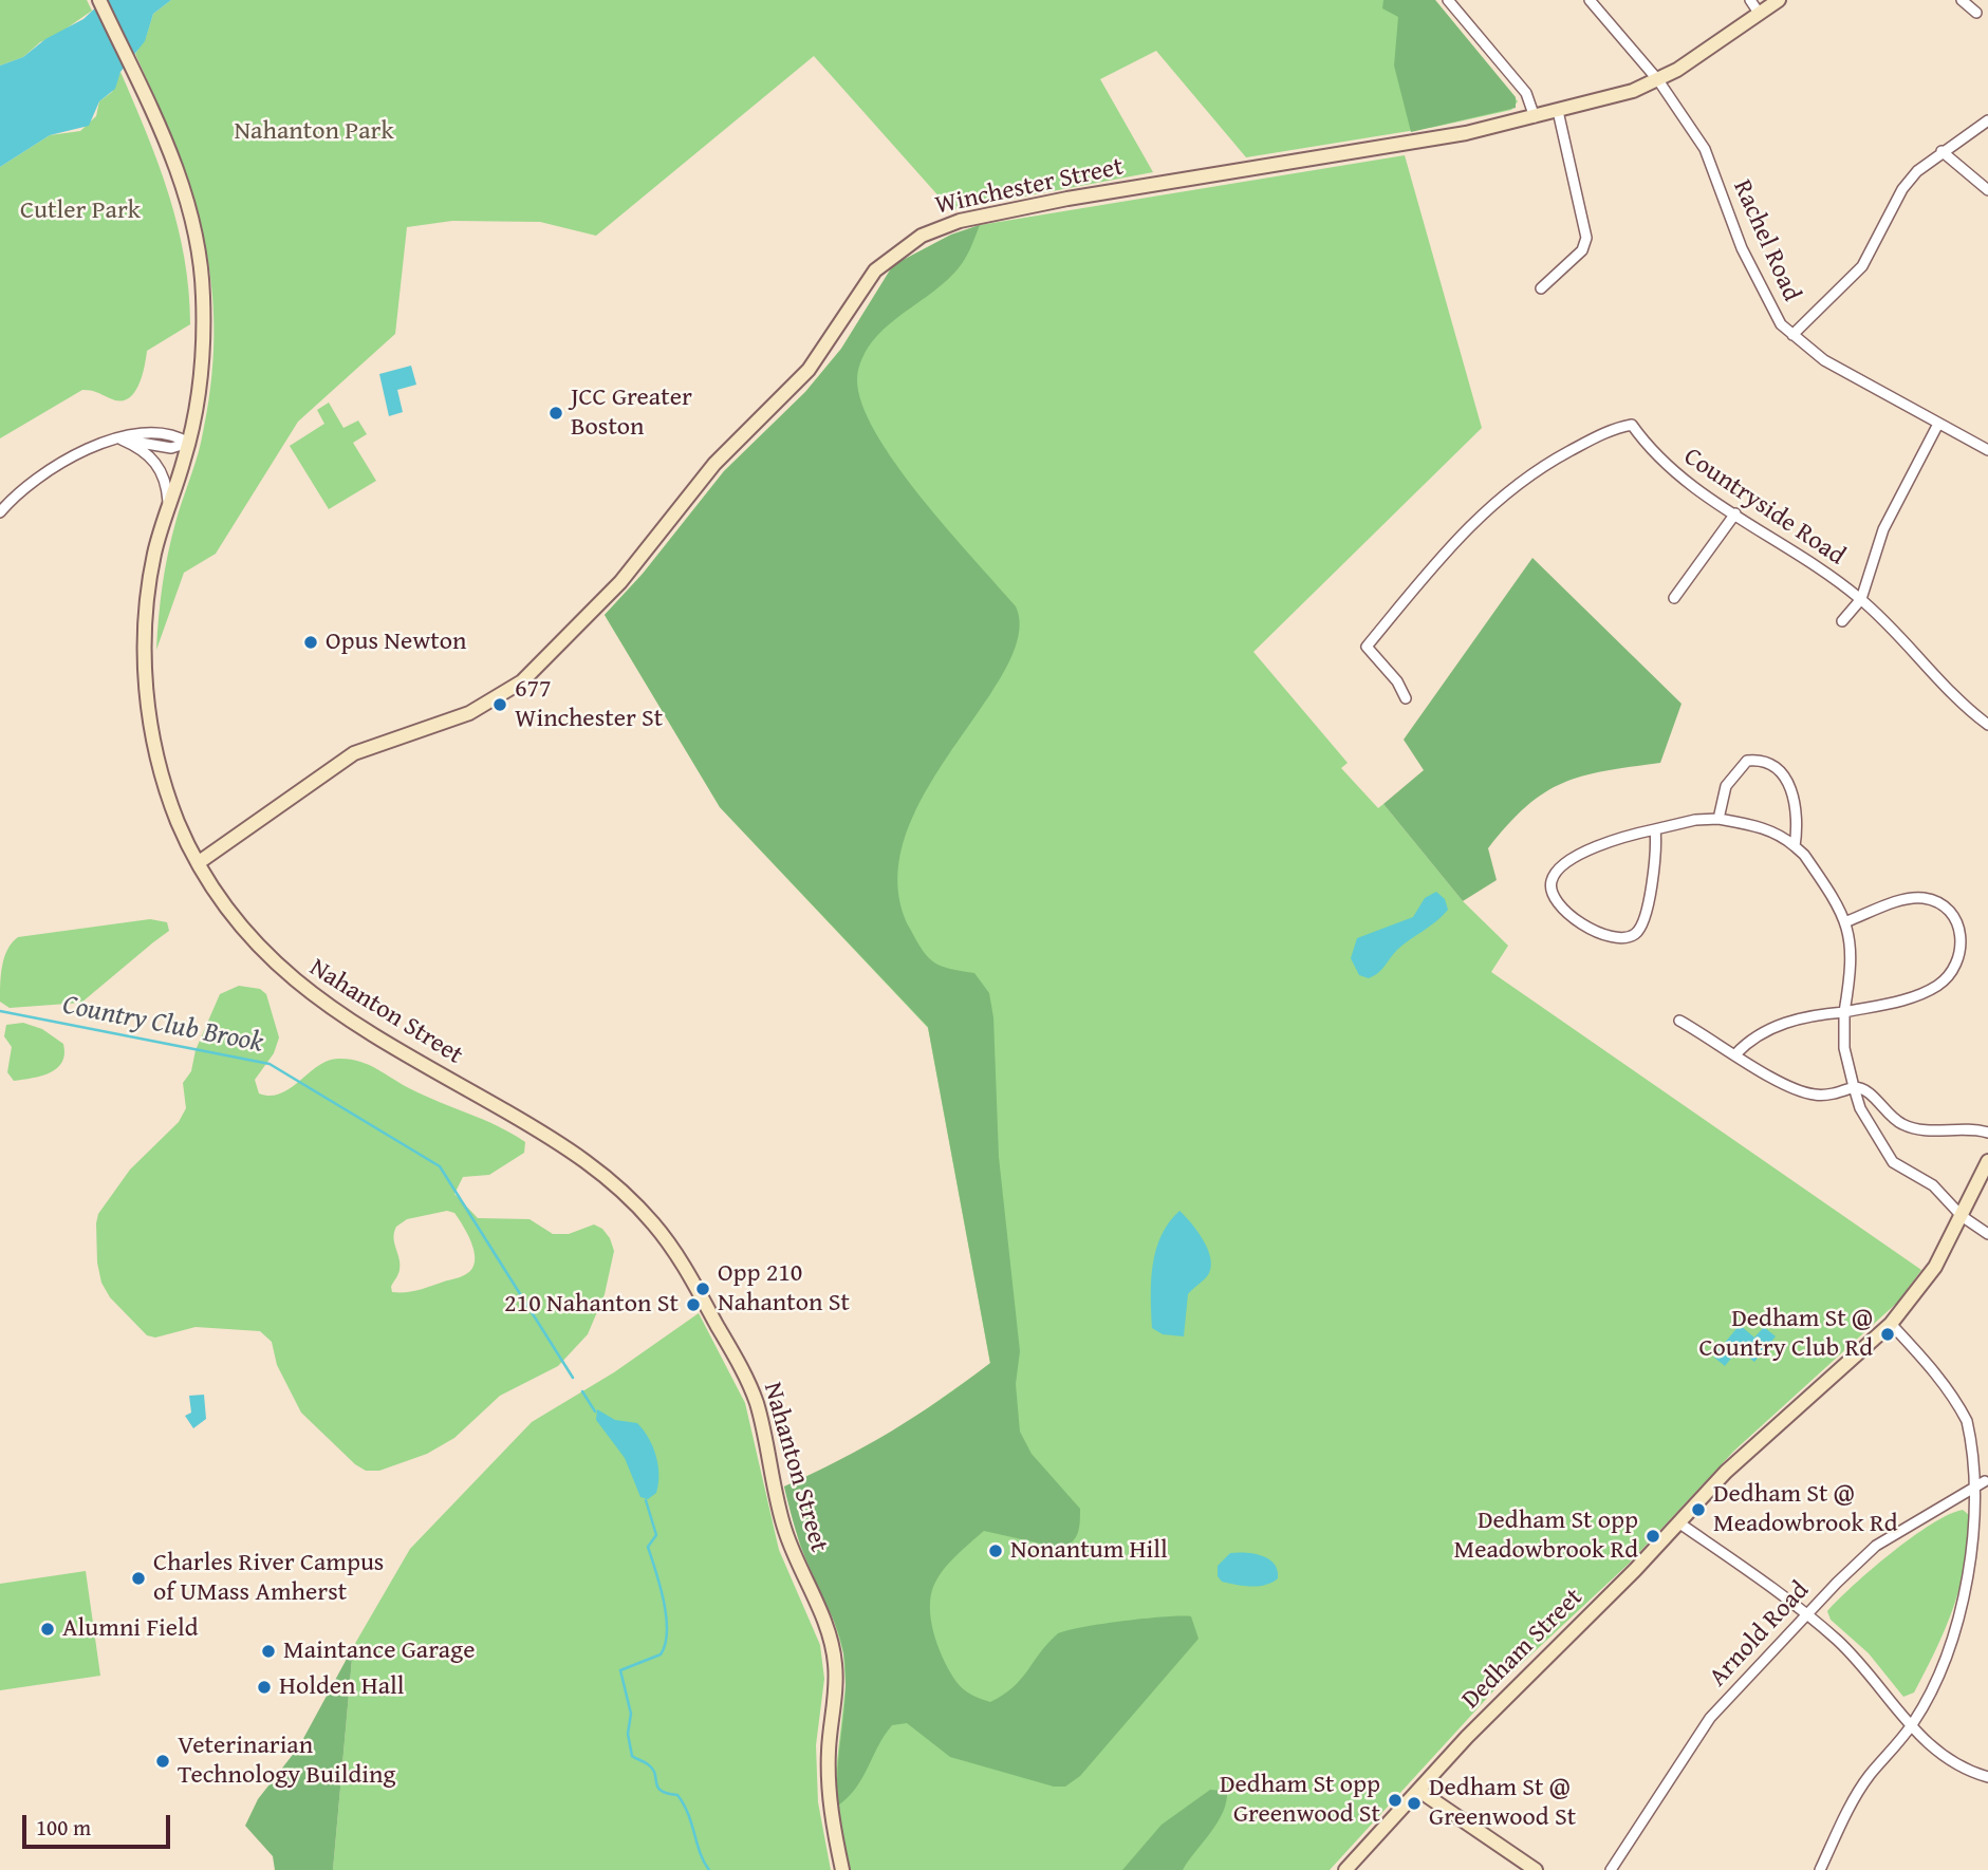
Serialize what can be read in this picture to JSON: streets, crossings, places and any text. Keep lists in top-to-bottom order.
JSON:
{
  "streets": {
    "main road": ["Winchester Street", "Nahanton Street", "Dedham Street"],
    "street": ["Rachel Road", "Countryside Road", "Arnold Road"]
  },
  "crossings": [
    ["Winchester Street", "Rachel Road"],
    ["Winchester Street", "Nahanton Street"]
  ],
  "water": ["Country Club Brook"],
  "parks": ["Nahanton Park", "Cutler Park"],
  "places": [
    "JCC Greater Boston",
    "Opus Newton",
    "677 Winchester St",
    "Opp 210 Nahanton St",
    "210 Nahanton St",
    "Dedham St @ Country Club Rd",
    "Dedham St @ Meadowbrook Rd",
    "Dedham St opp Meadowbrook Rd",
    "Nonantum Hill",
    "Charles River Campus of UMass Amherst",
    "Alumni Field",
    "Maintance Garage",
    "Holden Hall",
    "Veterinarian Technology Building",
    "Dedham St opp Greenwood St",
    "Dedham St @ Greenwood St"
  ],
  "scale_bar": "100 m"
}
